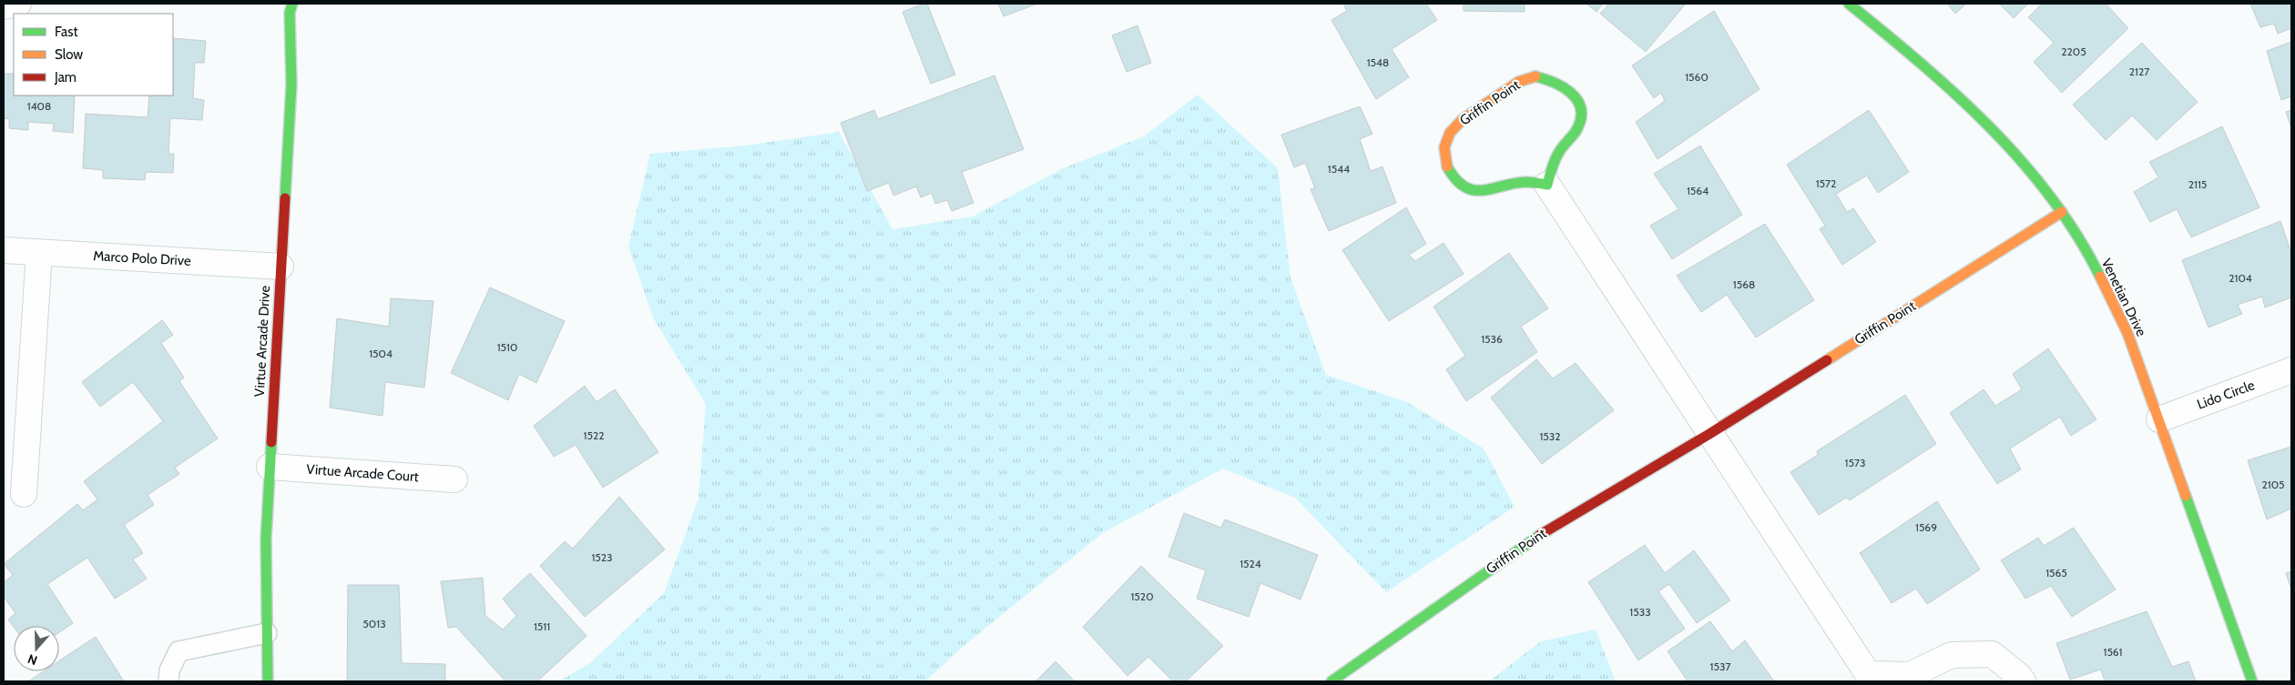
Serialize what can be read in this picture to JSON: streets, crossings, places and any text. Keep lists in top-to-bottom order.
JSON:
{
  "streets": {
    "street": [
      "Griffin Point",
      "Marco Polo Drive",
      "Venetian Drive",
      "Virtue Arcade Drive",
      "Lido Circle",
      "Virtue Arcade Court"
    ]
  },
  "crossings": [
    ["Griffin Point", "Venetian Drive"],
    ["Marco Polo Drive", "Virtue Arcade Drive"],
    ["Venetian Drive", "Lido Circle"],
    ["Virtue Arcade Drive", "Virtue Arcade Court"]
  ],
  "house_numbers": [
    "2205",
    "1548",
    "2127",
    "1560",
    "1408",
    "1544",
    "1572",
    "2115",
    "1564",
    "2104",
    "1568",
    "1536",
    "1510",
    "1504",
    "1522",
    "1532",
    "1573",
    "2105",
    "1569",
    "1523",
    "1524",
    "1565",
    "1520",
    "1533",
    "5013",
    "1511",
    "1561",
    "1537"
  ],
  "legend": ["Fast", "Slow", "Jam"],
  "north": "bottom"
}
